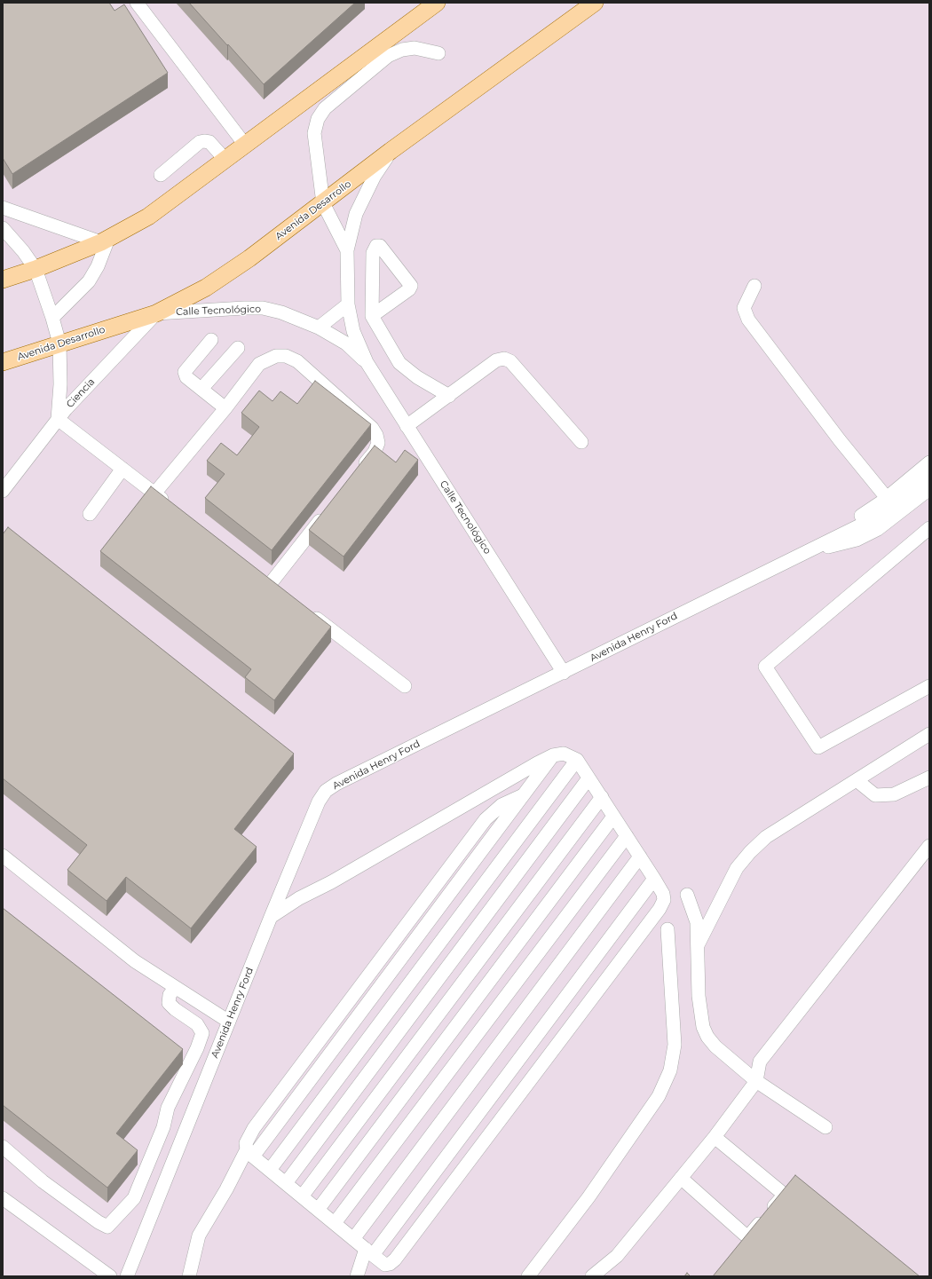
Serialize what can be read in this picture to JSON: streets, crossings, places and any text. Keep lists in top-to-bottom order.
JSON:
{
  "streets": {
    "main road": ["Avenida Desarrollo"],
    "street": ["Calle Tecnológico", "Ciencia", "Avenida Henry Ford"]
  },
  "crossings": [
    ["Avenida Desarrollo", "Calle Tecnológico"],
    ["Avenida Desarrollo", "Ciencia"],
    ["Calle Tecnológico", "Ciencia"],
    ["Calle Tecnológico", "Avenida Henry Ford"]
  ]
}
